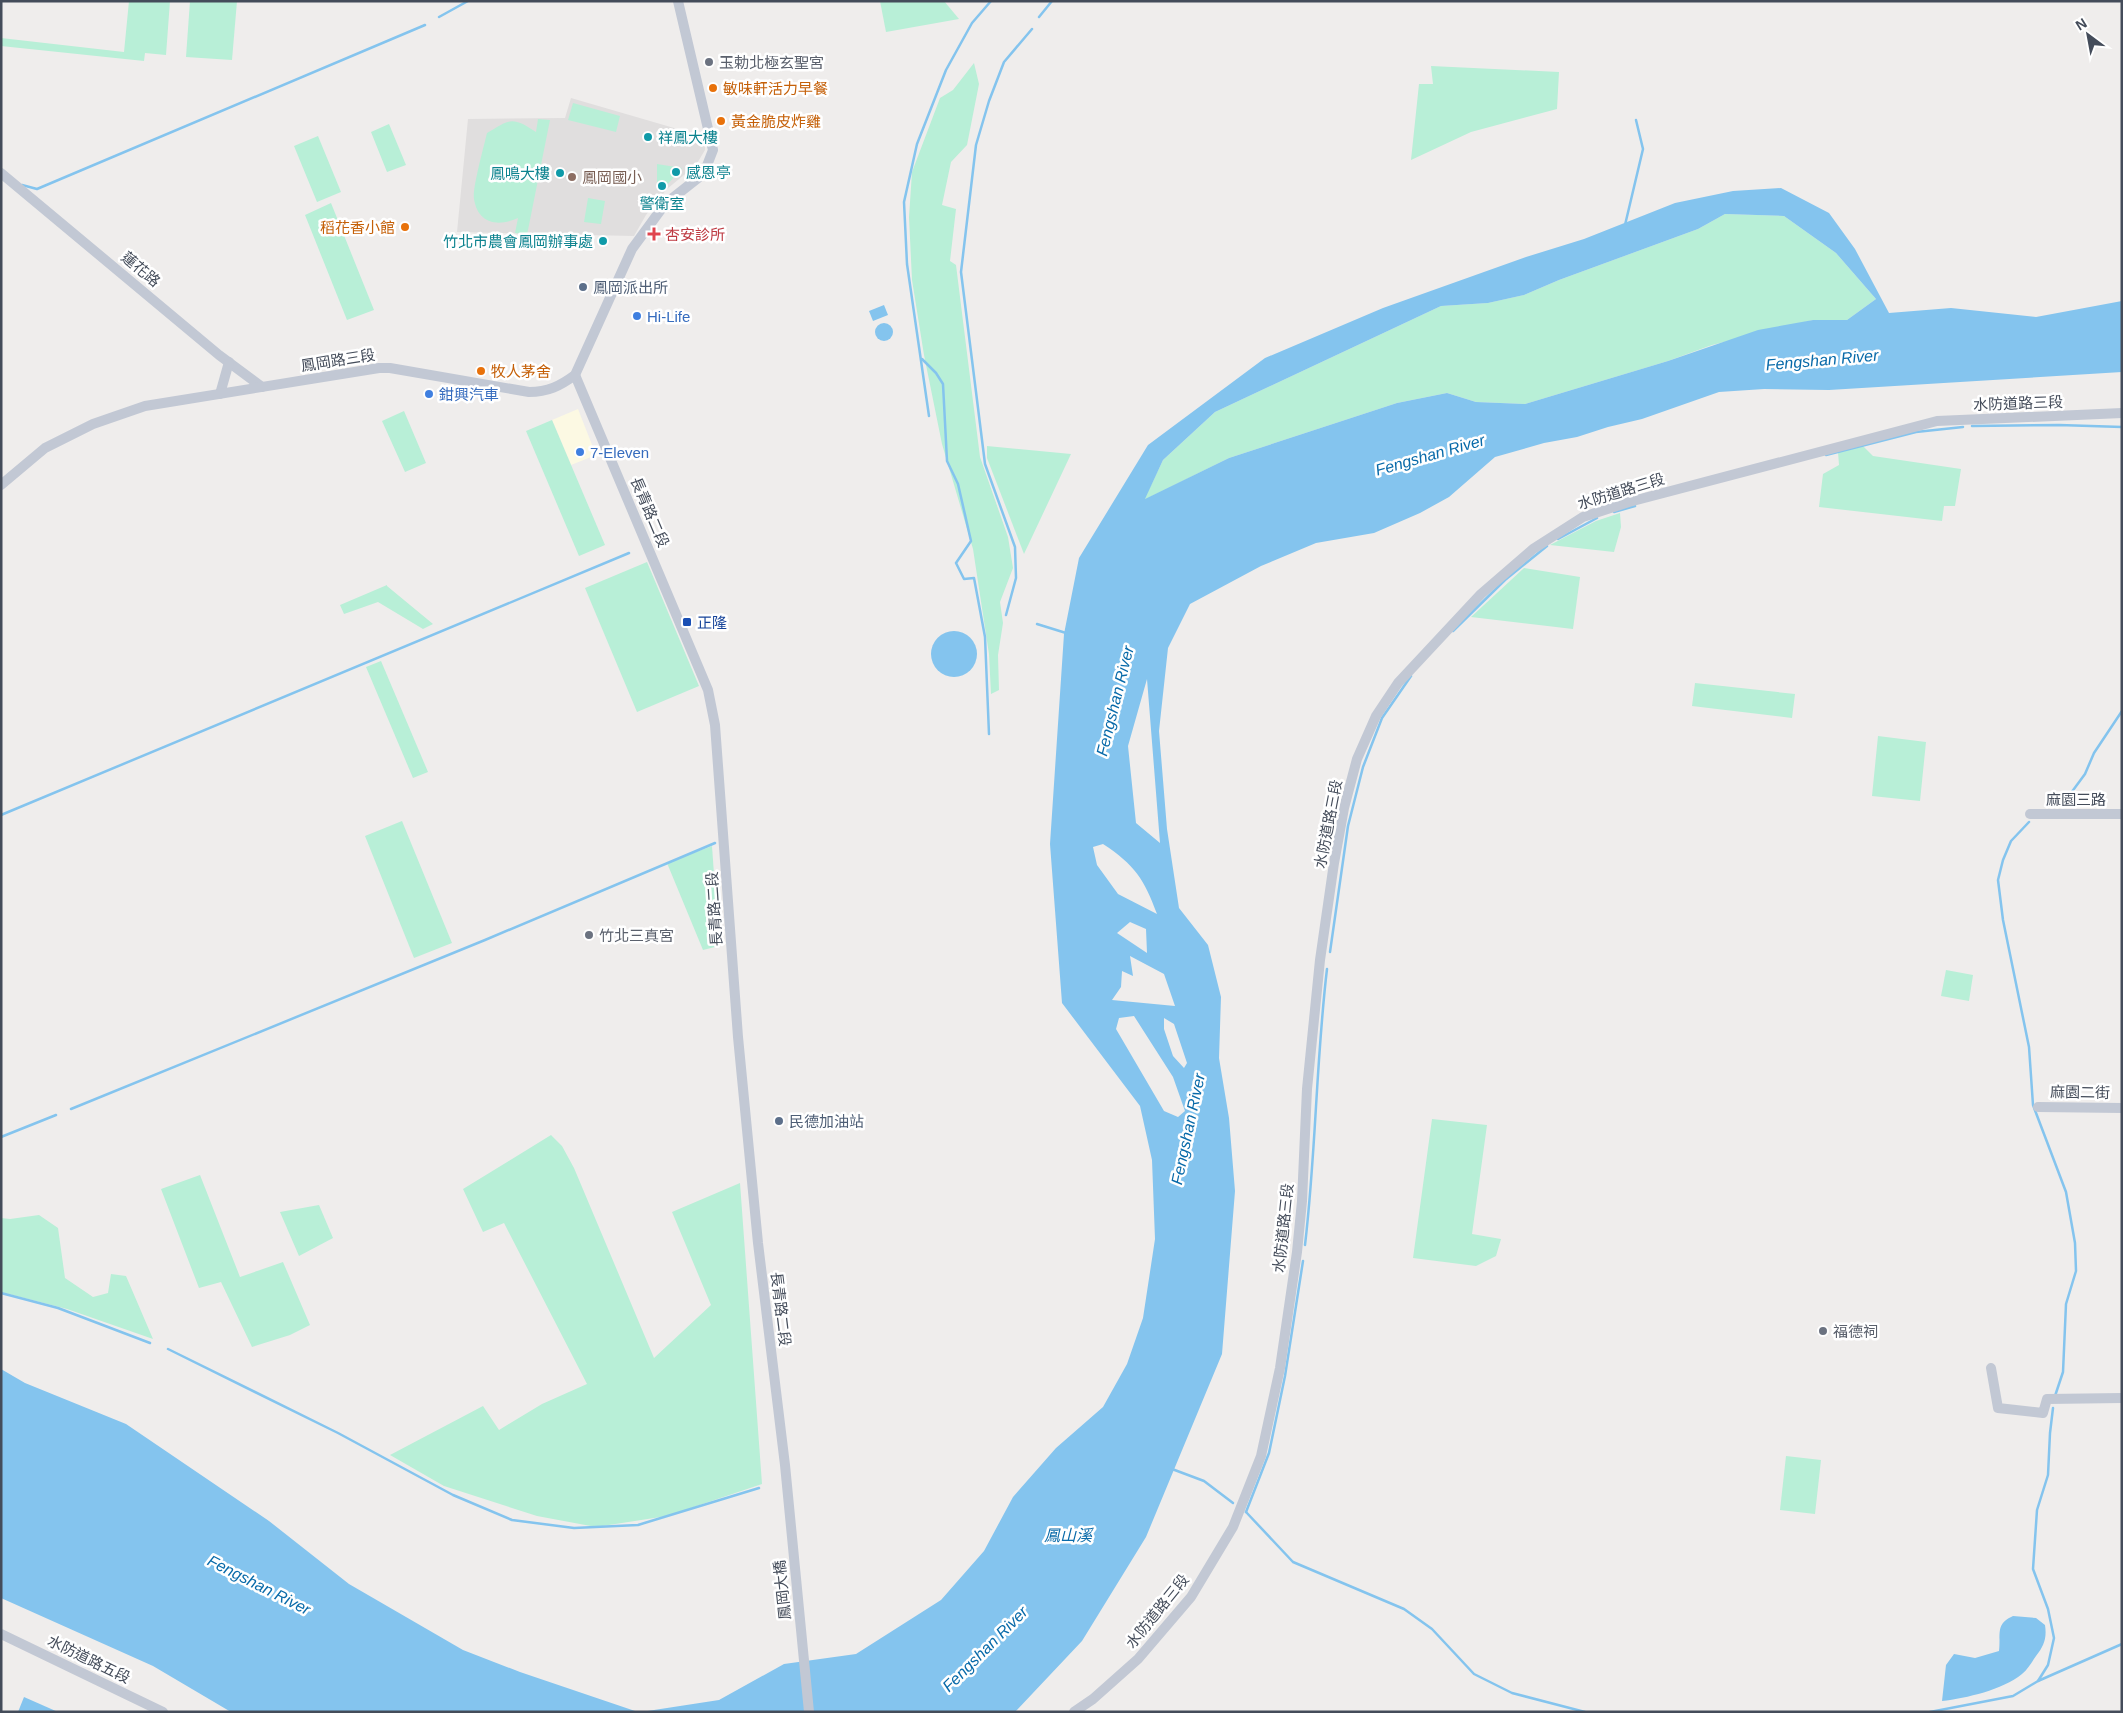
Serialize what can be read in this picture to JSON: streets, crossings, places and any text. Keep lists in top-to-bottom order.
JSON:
{
  "streets": {
    "street": [
      "蓮花路",
      "鳳岡路三段",
      "水防道路三段",
      "長青路二段",
      "麻園三路",
      "麻園二街",
      "鳳岡大橋",
      "水防道路五段"
    ]
  },
  "crossings": [
    ["蓮花路", "鳳岡路三段"],
    ["鳳岡路三段", "長青路二段"],
    ["長青路二段", "鳳岡大橋"]
  ],
  "water": ["Fengshan River", "鳳山溪"],
  "places": {
    "other": [
      "玉勅北極玄聖宮",
      "敏味軒活力早餐",
      "黃金脆皮炸雞",
      "祥鳳大樓",
      "感恩亭",
      "鳳鳴大樓",
      "鳳岡國小",
      "警衛室",
      "稻花香小館",
      "竹北市農會鳳岡辦事處",
      "鳳岡派出所",
      "Hi-Life",
      "牧人茅舍",
      "鉗興汽車",
      "7-Eleven",
      "竹北三真宮",
      "民德加油站",
      "福德祠"
    ],
    "health": ["杏安診所"],
    "transit": ["正隆"]
  },
  "north": "top left"
}
